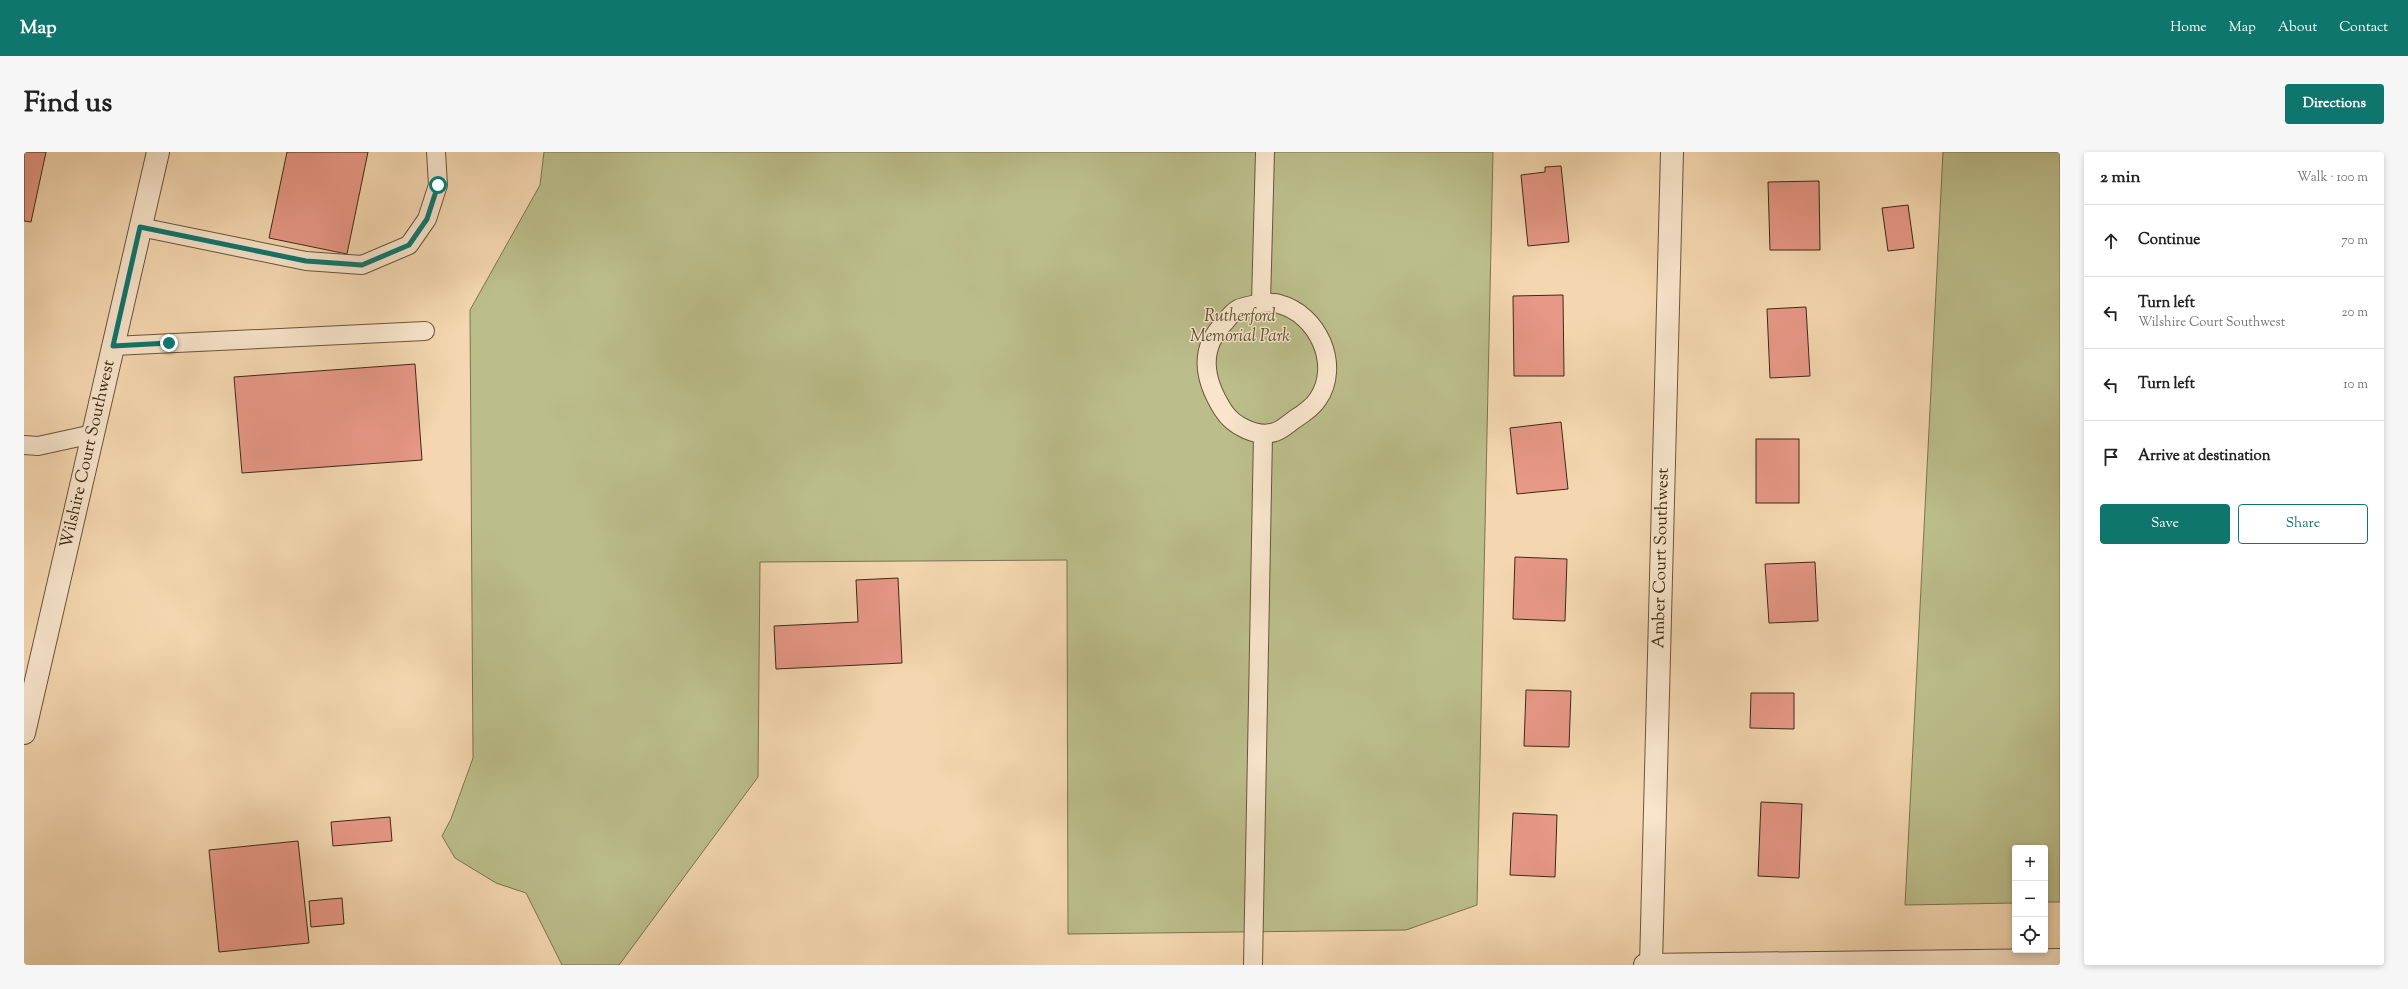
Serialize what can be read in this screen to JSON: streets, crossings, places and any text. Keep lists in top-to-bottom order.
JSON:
{
  "streets": {
    "street": ["Wilshire Court Southwest", "Amber Court Southwest"]
  },
  "parks": ["Rutherford Memorial Park"],
  "page": {
    "header": "Map",
    "nav": [
      "Home",
      "Map",
      "About",
      "Contact"
    ],
    "title": "Find us",
    "buttons": [
      "Directions",
      ["Save", "Share"]
    ],
    "heading": ["2 min", "Walk · 100 m"],
    "list": [
      ["Continue", "70 m"],
      ["Turn left", "Wilshire Court Southwest", "20 m"],
      ["Turn left", "10 m"],
      "Arrive at destination"
    ],
    "map_buttons": ["+", "−"]
  }
}
